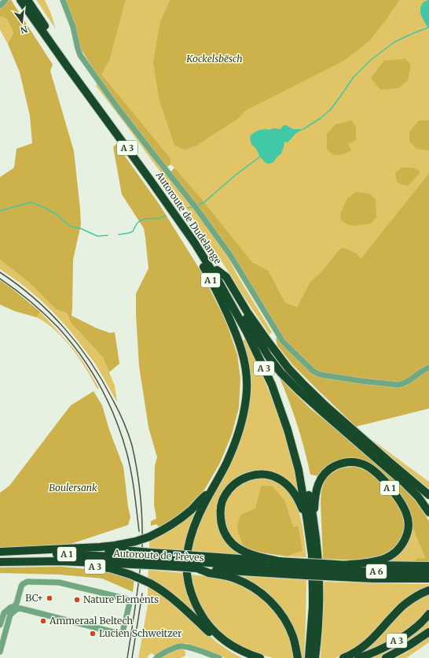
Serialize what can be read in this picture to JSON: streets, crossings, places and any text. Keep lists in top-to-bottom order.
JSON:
{
  "streets": {
    "highway": [
      "A 3",
      "Autoroute de Dudelange",
      "A 1",
      "Autoroute de Trèves",
      "A 6"
    ]
  },
  "crossings": [
    ["A 3", "Autoroute de Dudelange"],
    ["A 3", "A 1"],
    ["A 3", "Autoroute de Trèves"],
    ["Autoroute de Dudelange", "A 1"],
    ["A 1", "Autoroute de Trèves"],
    ["A 1", "A 6"],
    ["Autoroute de Trèves", "A 6"]
  ],
  "parks": ["Kockelsbësch", "Boulersank"],
  "places": [
    "BC+",
    "Nature Elements",
    "Ammeraal Beltech",
    "Lucien Schweitzer"
  ],
  "north": "bottom"
}
